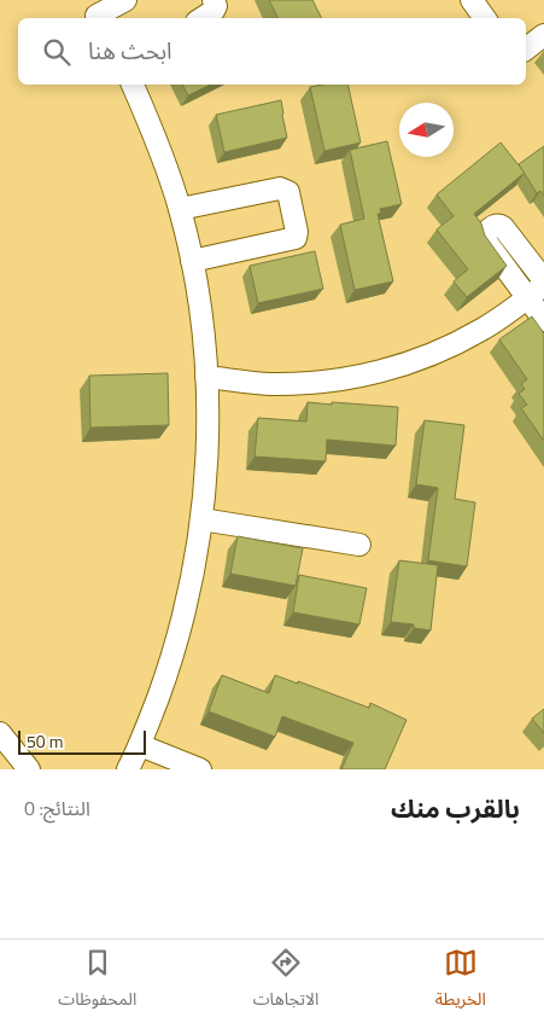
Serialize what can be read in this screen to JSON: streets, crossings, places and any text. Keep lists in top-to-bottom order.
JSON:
{
  "scale_bar": "50 m",
  "north": "left",
  "page": {
    "search": "ابحث هنا",
    "scale": "50 m",
    "heading": ["بالقرب منك", "النتائج: 0"],
    "nav": ["الخريطة", "الاتجاهات", "المحفوظات"]
  }
}
